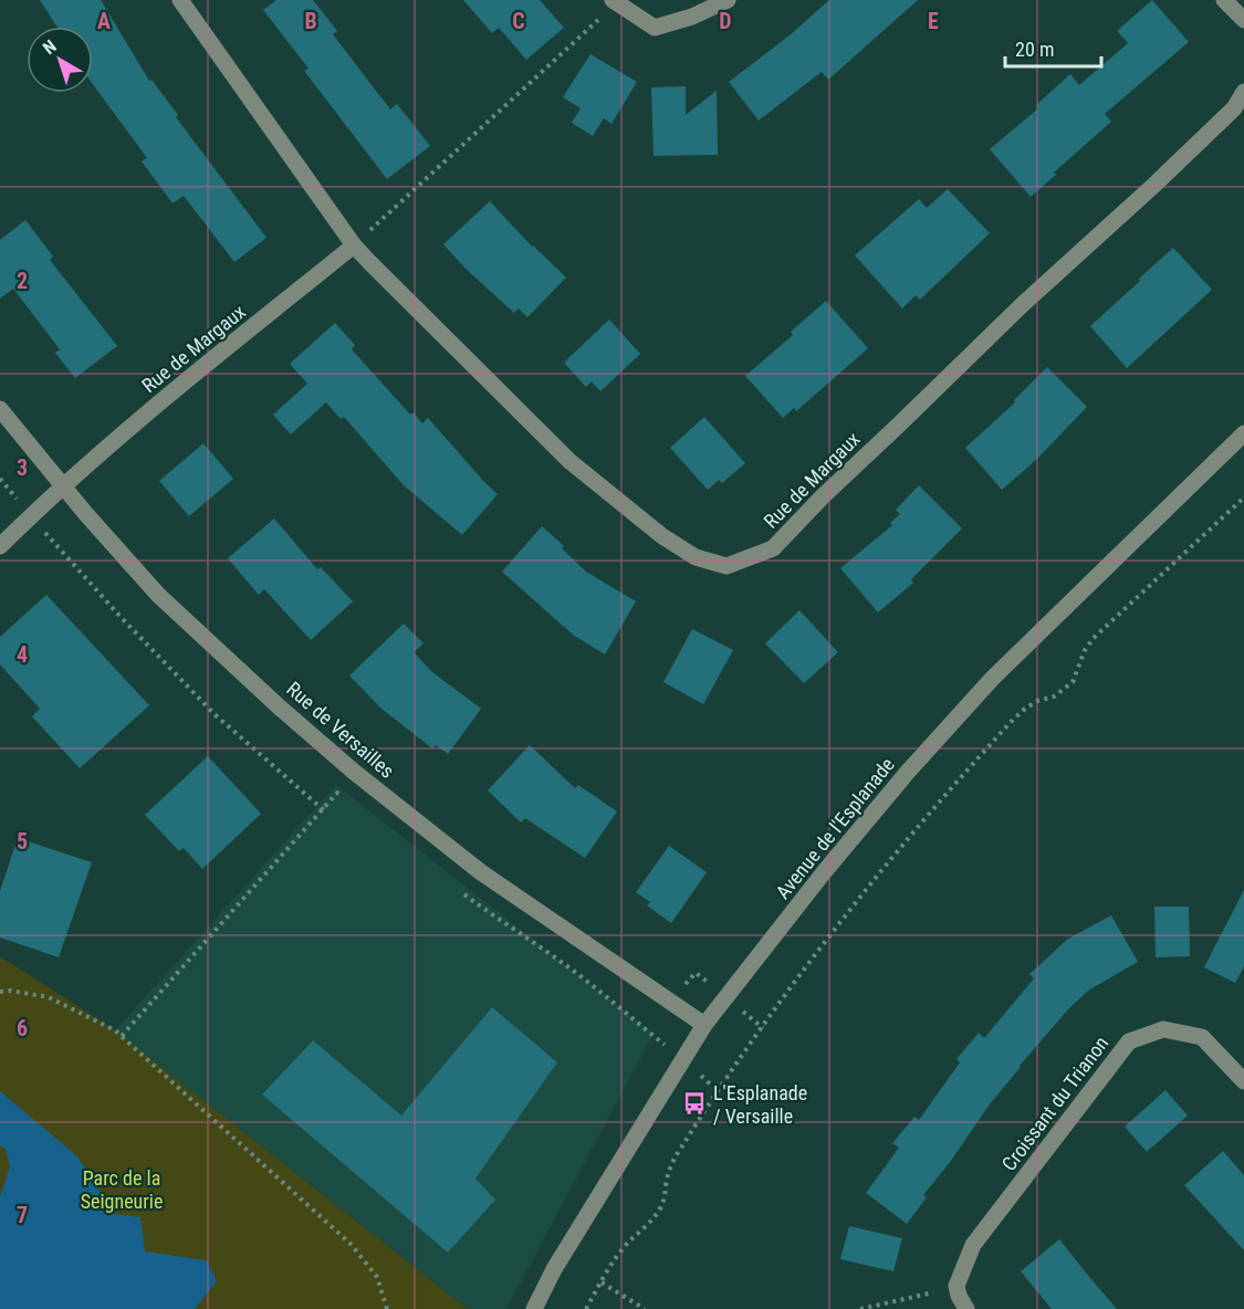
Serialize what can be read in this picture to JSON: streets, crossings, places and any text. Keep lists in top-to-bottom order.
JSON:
{
  "streets": {
    "street": [
      "Rue de Margaux",
      "Rue de Versailles",
      "Avenue de l'Esplanade",
      "Croissant du Trianon"
    ]
  },
  "crossings": [
    ["Rue de Margaux", "Rue de Versailles"],
    ["Rue de Versailles", "Avenue de l'Esplanade"]
  ],
  "parks": ["Parc de la Seigneurie"],
  "places": {
    "bus stop": ["L'Esplanade / Versaille"]
  },
  "scale_bar": "20 m",
  "north": "top left",
  "grid": {
    "columns": [
      "A",
      "B",
      "C",
      "D",
      "E"
    ],
    "rows": [
      "2",
      "3",
      "4",
      "5",
      "6",
      "7"
    ]
  }
}
